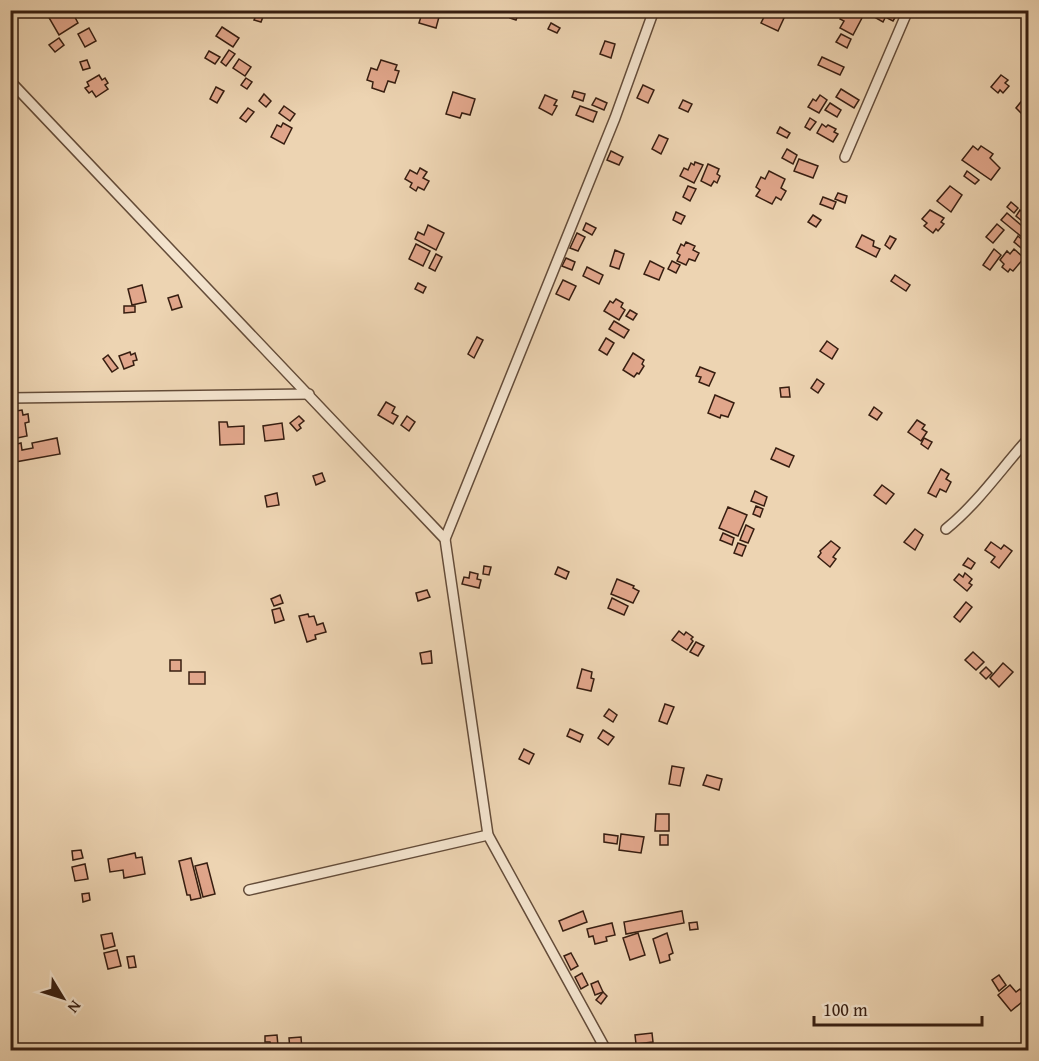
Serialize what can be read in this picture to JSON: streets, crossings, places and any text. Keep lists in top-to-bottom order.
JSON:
{
  "scale_bar": "100 m",
  "north": "bottom right"
}
